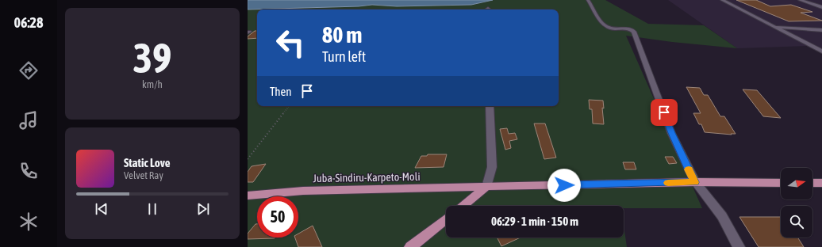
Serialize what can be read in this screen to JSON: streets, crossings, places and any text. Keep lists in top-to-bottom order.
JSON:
{
  "streets": {
    "main road": ["Juba-Sindiru-Karpeto-Moli"]
  },
  "north": "right",
  "page": {
    "tabs": "06:28",
    "tile": ["39", "km/h"],
    "turn": ["80 m", "Turn left"],
    "then": "Then",
    "song": ["Static Love", "Velvet Ray"],
    "limit": "50",
    "trip": "06:29 · 1 min · 150 m"
  }
}
